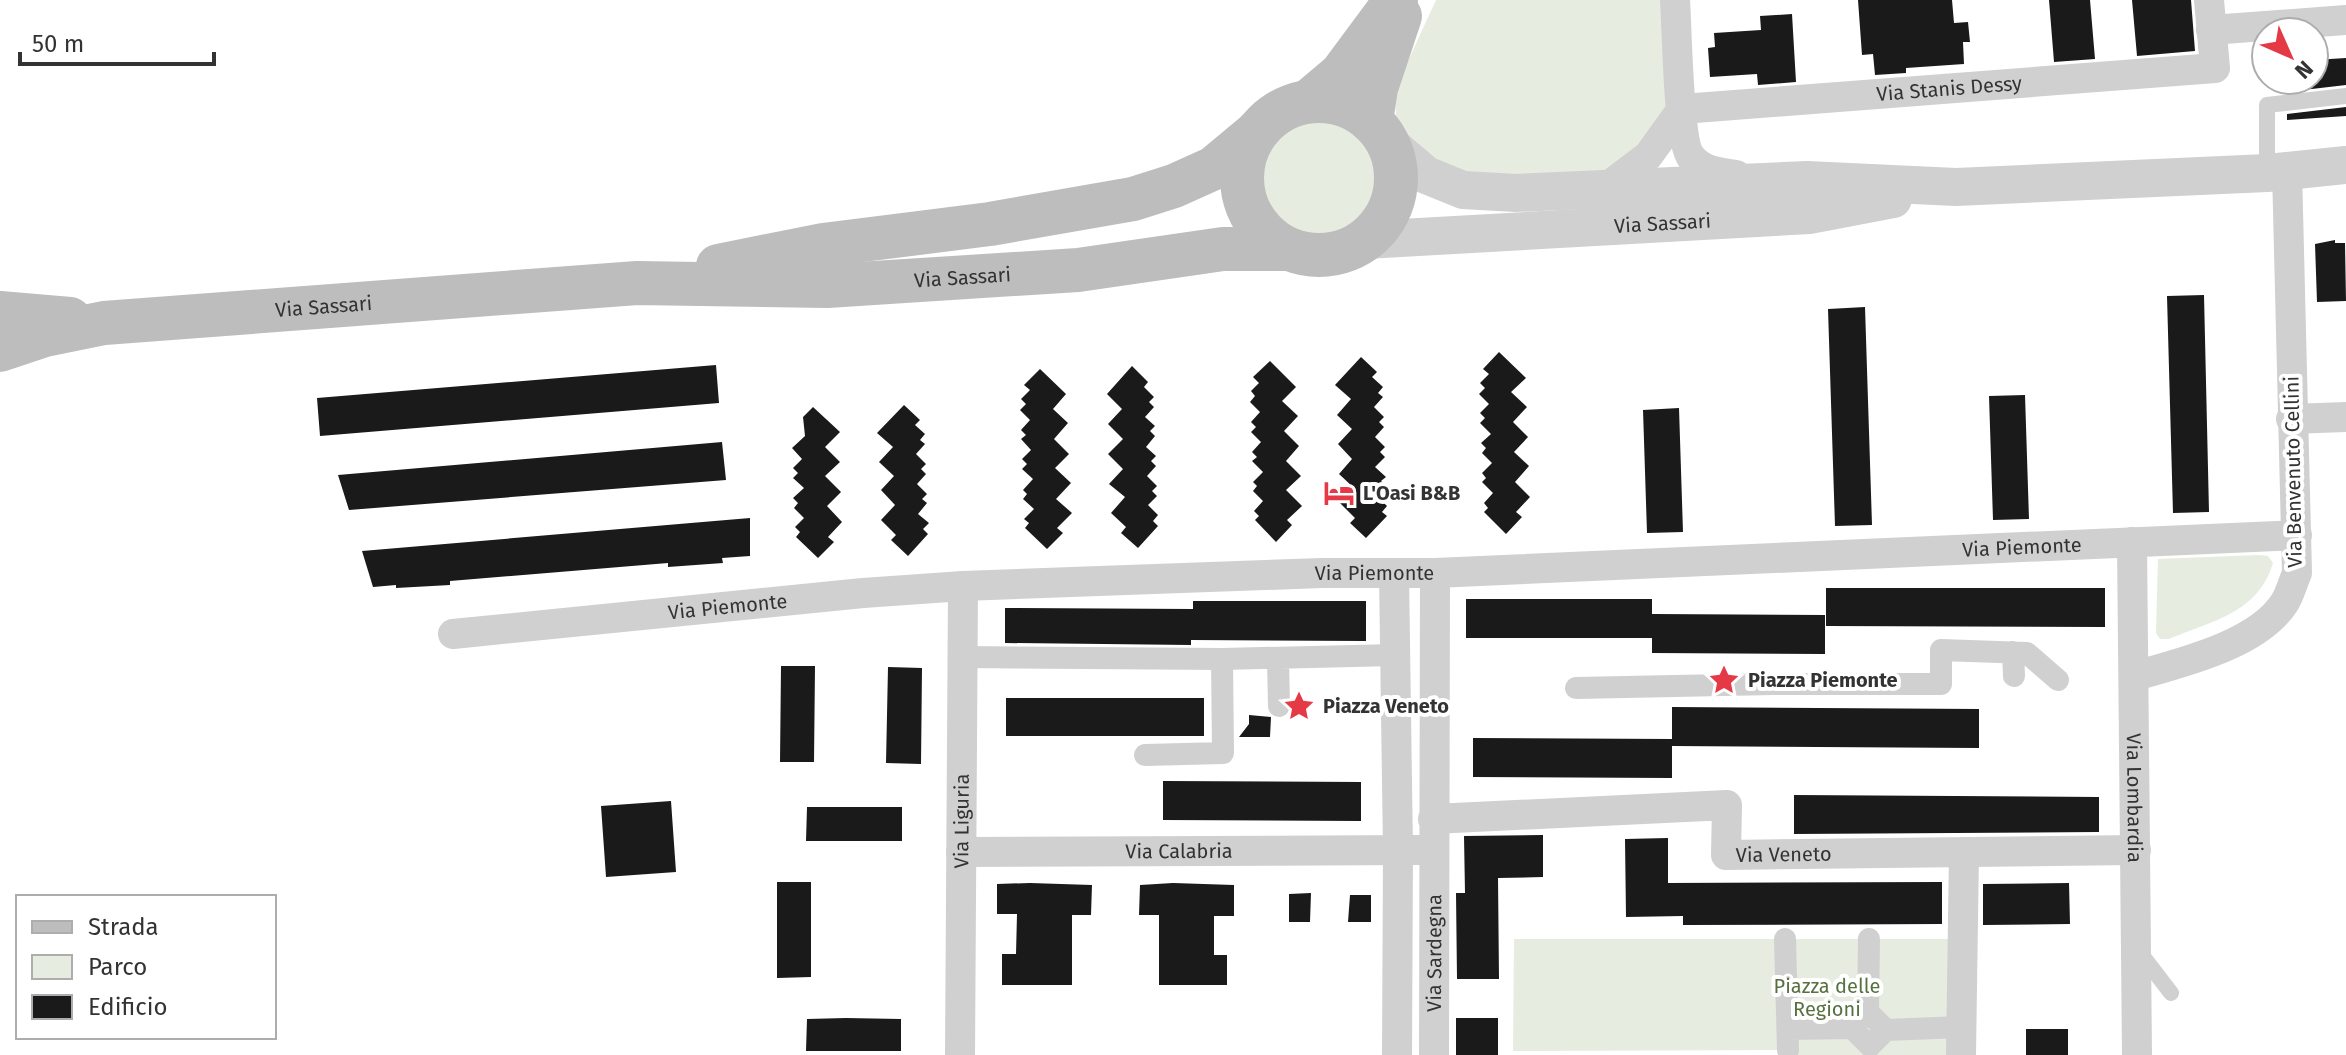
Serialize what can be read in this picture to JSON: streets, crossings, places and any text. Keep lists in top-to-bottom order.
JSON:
{
  "streets": {
    "main road": ["Via Sassari"],
    "street": [
      "Via Stanis Dessy",
      "Via Benvenuto Cellini",
      "Via Piemonte",
      "Via Lombardia",
      "Via Liguria",
      "Via Calabria",
      "Via Veneto",
      "Via Sardegna"
    ]
  },
  "crossings": [
    ["Via Sassari", "Via Benvenuto Cellini"],
    ["Via Benvenuto Cellini", "Via Piemonte"],
    ["Via Benvenuto Cellini", "Via Lombardia"],
    ["Via Piemonte", "Via Lombardia"],
    ["Via Piemonte", "Via Liguria"],
    ["Via Piemonte", "Via Sardegna"],
    ["Via Lombardia", "Via Veneto"],
    ["Via Liguria", "Via Calabria"],
    ["Via Calabria", "Via Sardegna"],
    ["Via Veneto", "Via Sardegna"]
  ],
  "parks": ["Piazza delle Regioni"],
  "places": {
    "hotel": ["L'Oasi B&B"],
    "place": ["Piazza Piemonte", "Piazza Veneto"]
  },
  "legend": ["Strada", "Parco", "Edificio"],
  "scale_bar": "50 m",
  "north": "bottom right"
}
